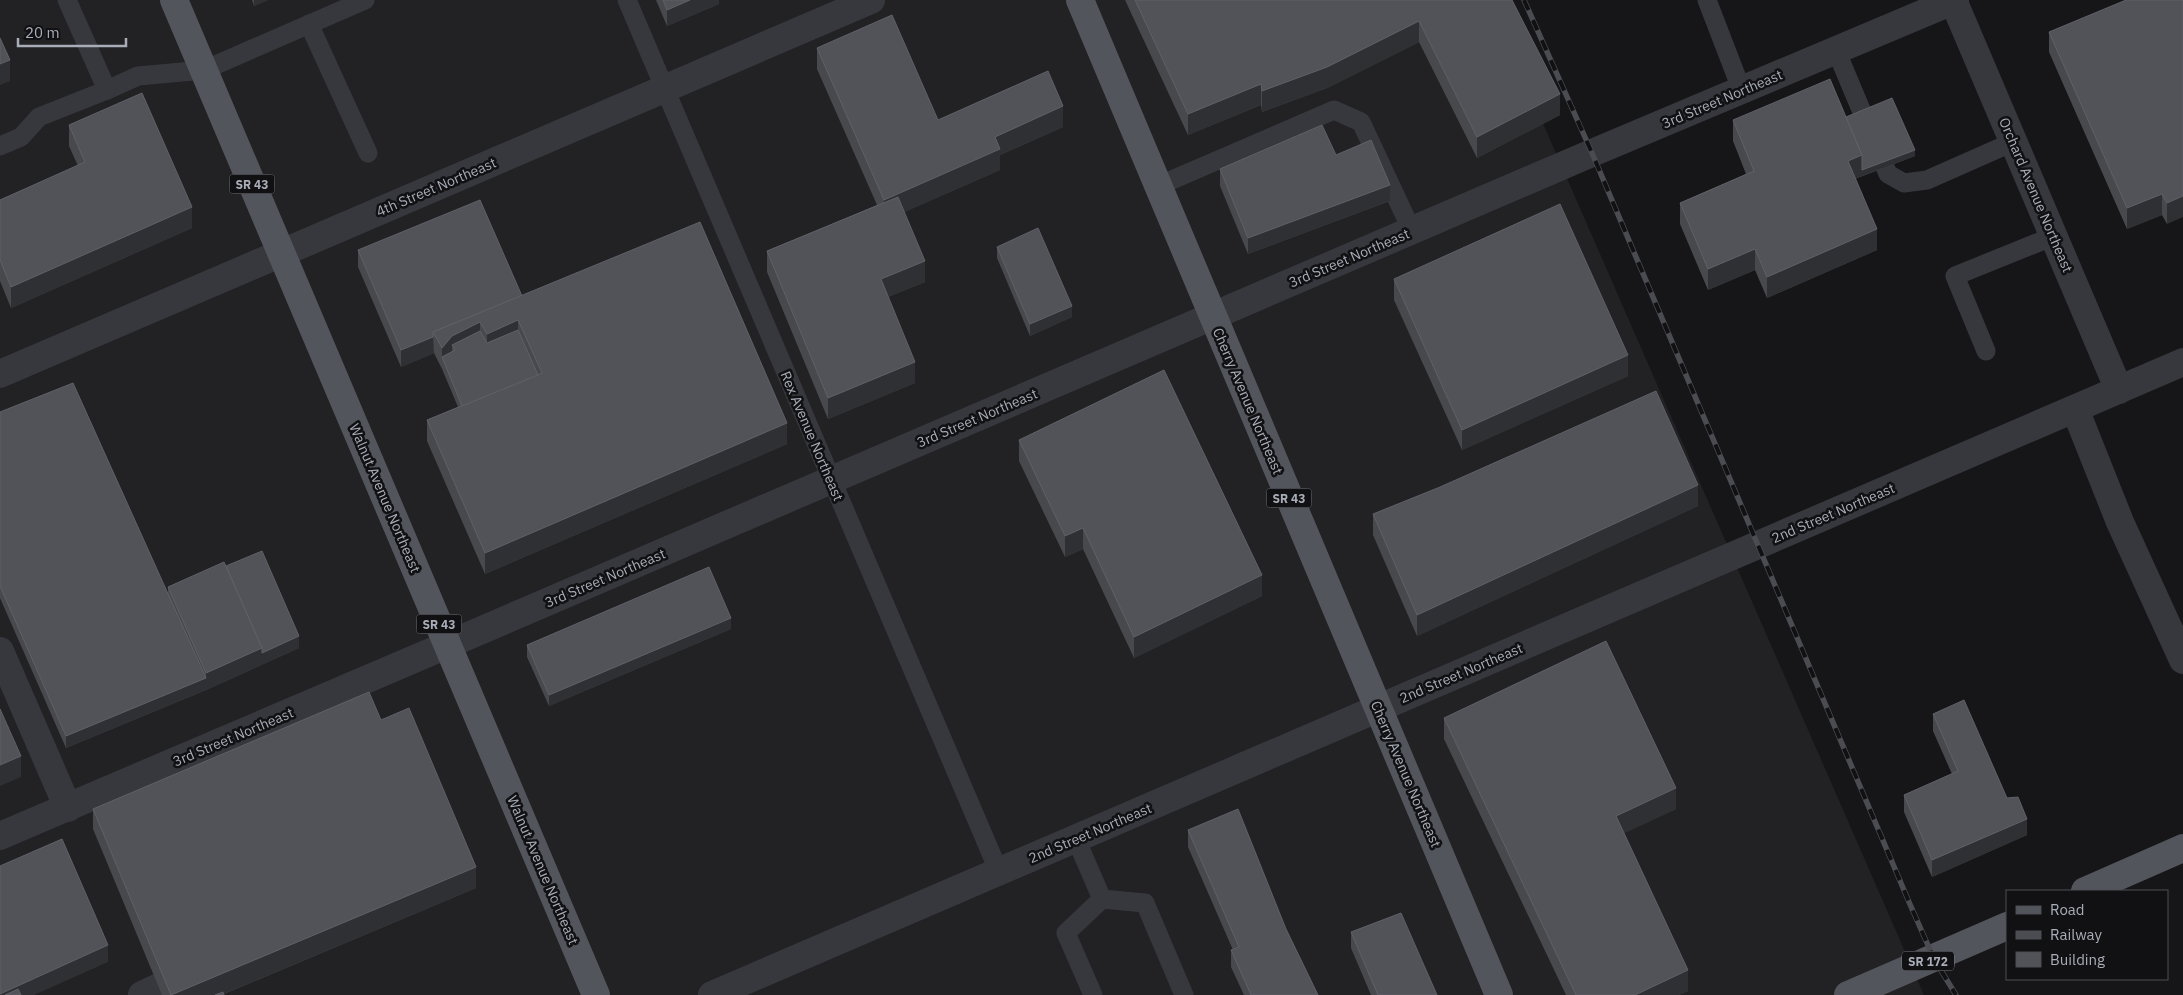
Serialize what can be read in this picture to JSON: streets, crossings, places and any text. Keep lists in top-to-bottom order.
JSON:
{
  "streets": {
    "main road": [
      "SR 43",
      "Cherry Avenue Northeast",
      "Walnut Avenue Northeast",
      "SR 172"
    ],
    "street": [
      "3rd Street Northeast",
      "4th Street Northeast",
      "Orchard Avenue Northeast",
      "2nd Street Northeast"
    ],
    "lane": ["Rex Avenue Northeast"]
  },
  "crossings": [
    ["3rd Street Northeast", "Orchard Avenue Northeast"],
    ["3rd Street Northeast", "Cherry Avenue Northeast"],
    ["3rd Street Northeast", "Rex Avenue Northeast"],
    ["3rd Street Northeast", "Walnut Avenue Northeast"],
    ["4th Street Northeast", "Rex Avenue Northeast"],
    ["4th Street Northeast", "Walnut Avenue Northeast"],
    ["Orchard Avenue Northeast", "2nd Street Northeast"],
    ["Cherry Avenue Northeast", "2nd Street Northeast"],
    ["Rex Avenue Northeast", "2nd Street Northeast"]
  ],
  "legend": ["Road", "Railway", "Building"],
  "scale_bar": "20 m"
}
